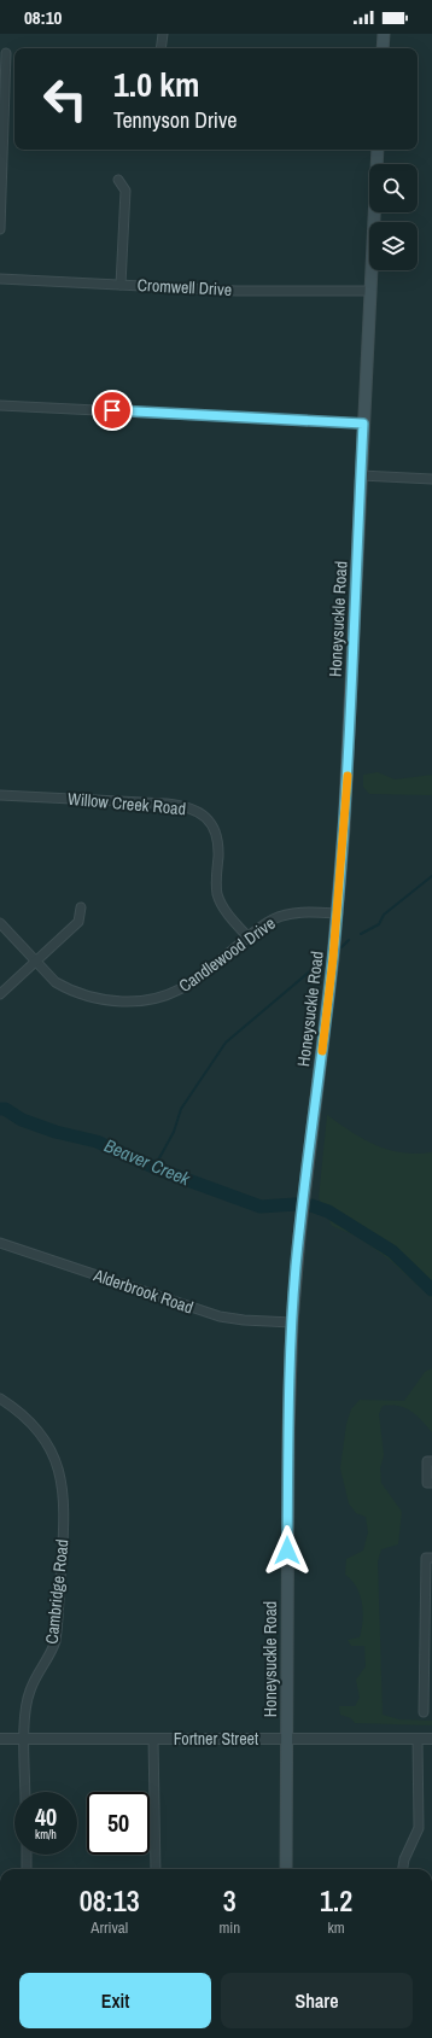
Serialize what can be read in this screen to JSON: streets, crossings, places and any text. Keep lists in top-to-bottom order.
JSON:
{
  "streets": {
    "main road": ["Honeysuckle Road"],
    "street": [
      "Cromwell Drive",
      "Willow Creek Road",
      "Candlewood Drive",
      "Alderbrook Road",
      "Cambridge Road",
      "Fortner Street"
    ]
  },
  "crossings": [
    ["Cromwell Drive", "Honeysuckle Road"],
    ["Honeysuckle Road", "Candlewood Drive"],
    ["Honeysuckle Road", "Alderbrook Road"],
    ["Honeysuckle Road", "Fortner Street"],
    ["Willow Creek Road", "Candlewood Drive"],
    ["Cambridge Road", "Fortner Street"]
  ],
  "water": ["Beaver Creek"],
  "page": {
    "status": "08:10",
    "turn": ["1.0 km", "Tennyson Drive"],
    "speed": "40 km/h",
    "limit": "50",
    "eta": [
      "08:13",
      "Arrival",
      "3",
      "min",
      "1.2",
      "km"
    ],
    "buttons": ["Exit", "Share"]
  }
}
